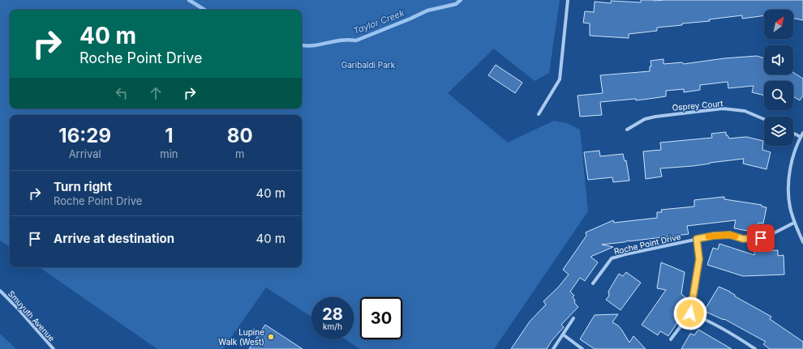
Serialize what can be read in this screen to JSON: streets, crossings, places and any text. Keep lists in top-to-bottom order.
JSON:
{
  "streets": {
    "street": ["Osprey Court", "Roche Point Drive", "Smuyuth Avenue"]
  },
  "water": ["Taylor Creek"],
  "parks": ["Garibaldi Park"],
  "places": ["Lupine Walk (West)"],
  "north": "top right",
  "page": {
    "turn": ["40 m", "Roche Point Drive"],
    "eta": [
      "16:29",
      "Arrival",
      "1",
      "min",
      "80",
      "m"
    ],
    "list": [
      {
        "name": "Turn right",
        "note": "Roche Point Drive",
        "value": "40 m"
      },
      {
        "name": "Arrive at destination",
        "value": "40 m"
      }
    ],
    "speed": "28 km/h",
    "limit": "30"
  }
}
